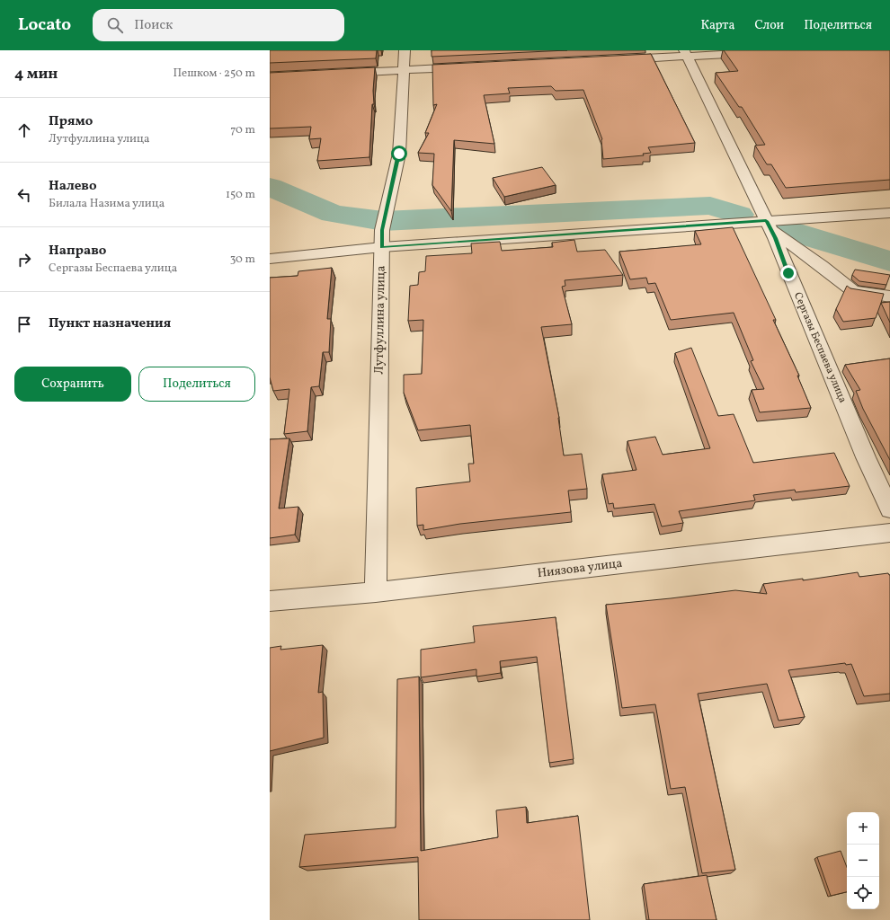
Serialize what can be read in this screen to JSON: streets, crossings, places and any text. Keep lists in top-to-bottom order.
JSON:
{
  "streets": {
    "street": ["Лутфуллина улица", "Сергазы Беспаева улица", "Ниязова улица"]
  },
  "crossings": [
    ["Лутфуллина улица", "Ниязова улица"]
  ],
  "page": {
    "header": "Locato",
    "search": "Поиск",
    "nav": ["Карта", "Слои", "Поделиться"],
    "heading": ["4 мин", "Пешком · 250 m"],
    "list": [
      ["Прямо", "Лутфуллина улица", "70 m"],
      ["Налево", "Билала Назима улица", "150 m"],
      ["Направо", "Сергазы Беспаева улица", "30 m"],
      "Пункт назначения"
    ],
    "buttons": ["Сохранить", "Поделиться"],
    "map_buttons": ["+", "−"]
  }
}
